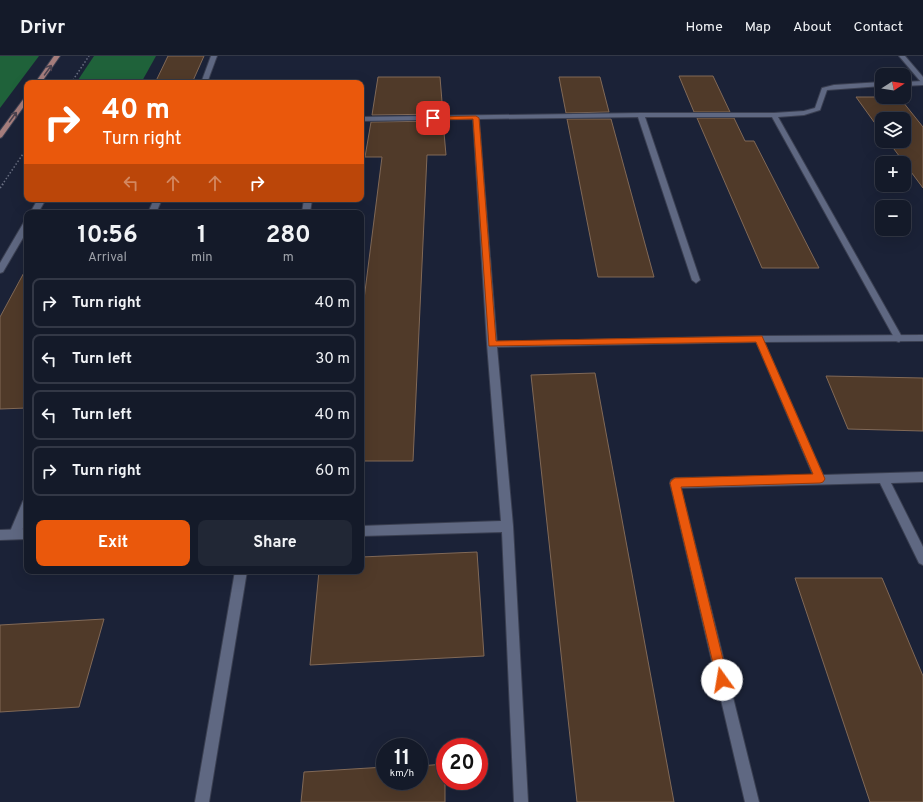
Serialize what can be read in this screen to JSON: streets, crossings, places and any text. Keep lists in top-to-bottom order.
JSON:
{
  "north": "right",
  "page": {
    "header": "Drivr",
    "nav": [
      "Home",
      "Map",
      "About",
      "Contact"
    ],
    "map_buttons": ["+", "−"],
    "turn": ["40 m", "Turn right"],
    "eta": [
      "10:56",
      "Arrival",
      "1",
      "min",
      "280",
      "m"
    ],
    "list": [
      {
        "name": "Turn right",
        "value": "40 m"
      },
      {
        "name": "Turn left",
        "value": "30 m"
      },
      {
        "name": "Turn left",
        "value": "40 m"
      },
      {
        "name": "Turn right",
        "value": "60 m"
      }
    ],
    "buttons": ["Exit", "Share"],
    "speed": "11 km/h",
    "limit": "20"
  }
}
